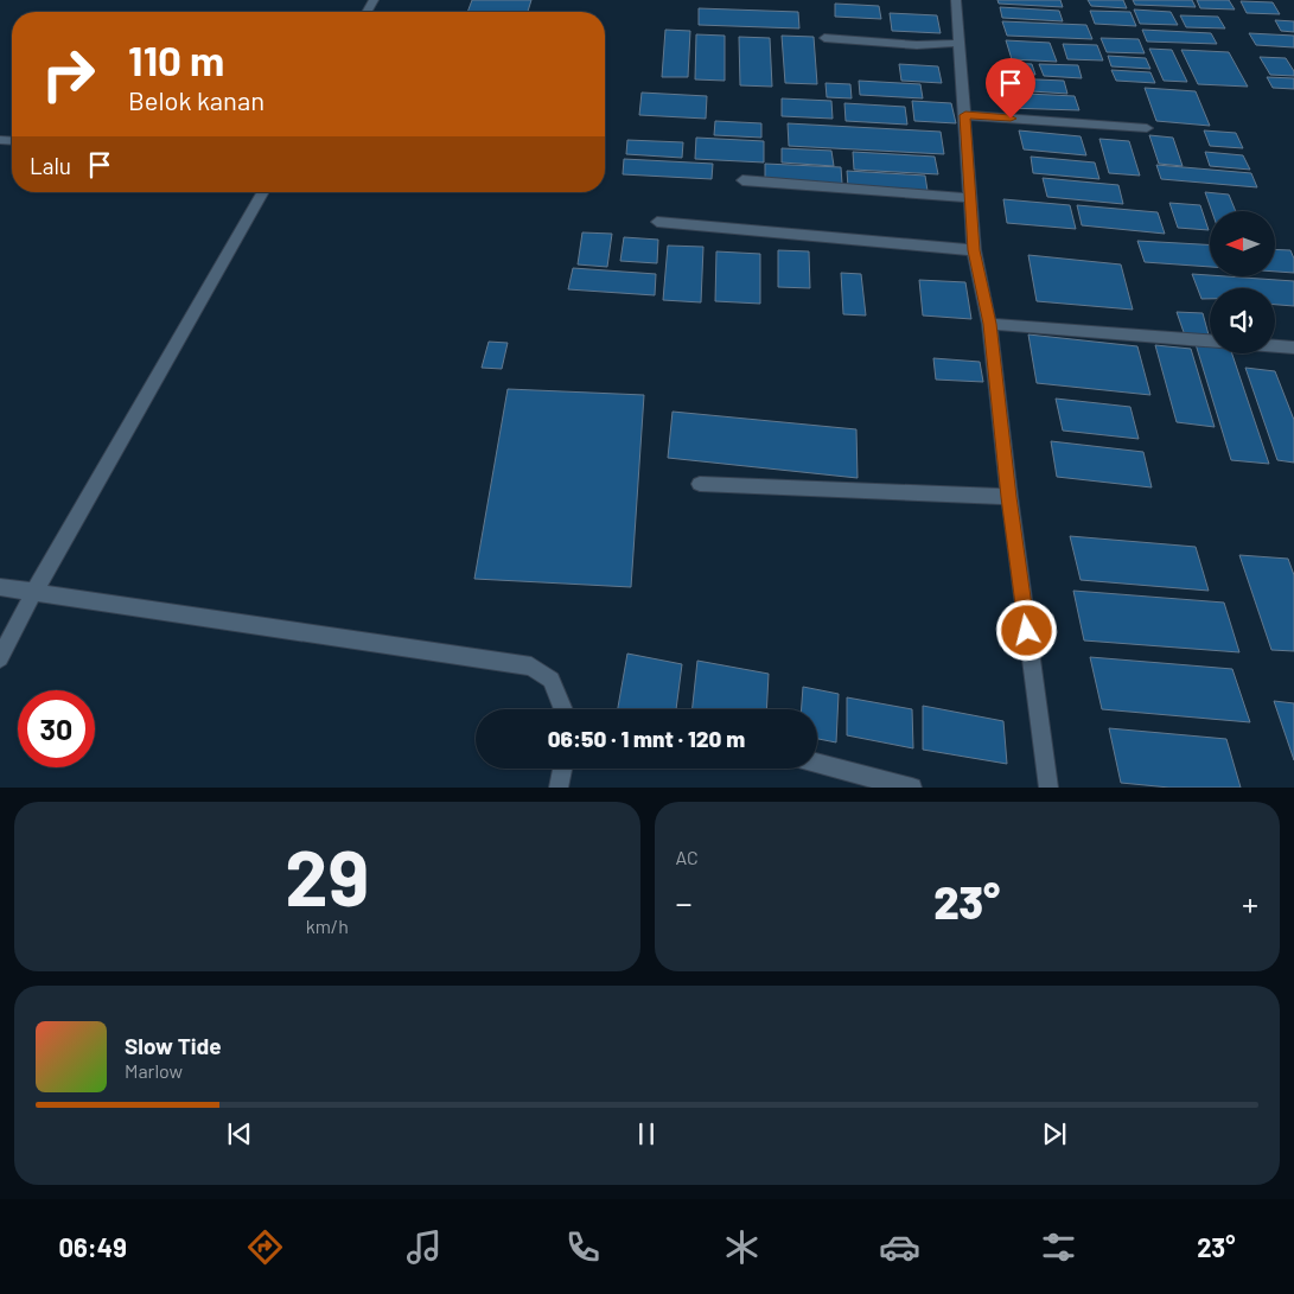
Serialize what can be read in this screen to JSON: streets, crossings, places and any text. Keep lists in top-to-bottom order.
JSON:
{
  "north": "left",
  "page": {
    "turn": ["110 m", "Belok kanan"],
    "then": "Lalu",
    "limit": "30",
    "trip": "06:50 · 1 mnt · 120 m",
    "tile": [
      ["29", "km/h"],
      "AC"
    ],
    "heat": ["−", "23°", "+"],
    "song": ["Slow Tide", "Marlow"],
    "tabs": ["06:49", "23°"]
  }
}
